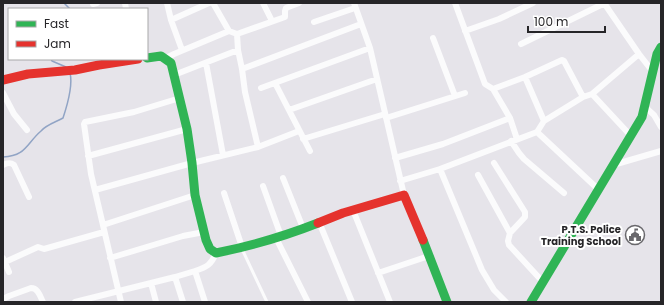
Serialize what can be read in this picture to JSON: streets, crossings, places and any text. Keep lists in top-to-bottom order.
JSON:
{
  "places": {
    "public building": ["P.T.S. Police Training School"]
  },
  "legend": ["Fast", "Jam"],
  "scale_bar": "100 m"
}
